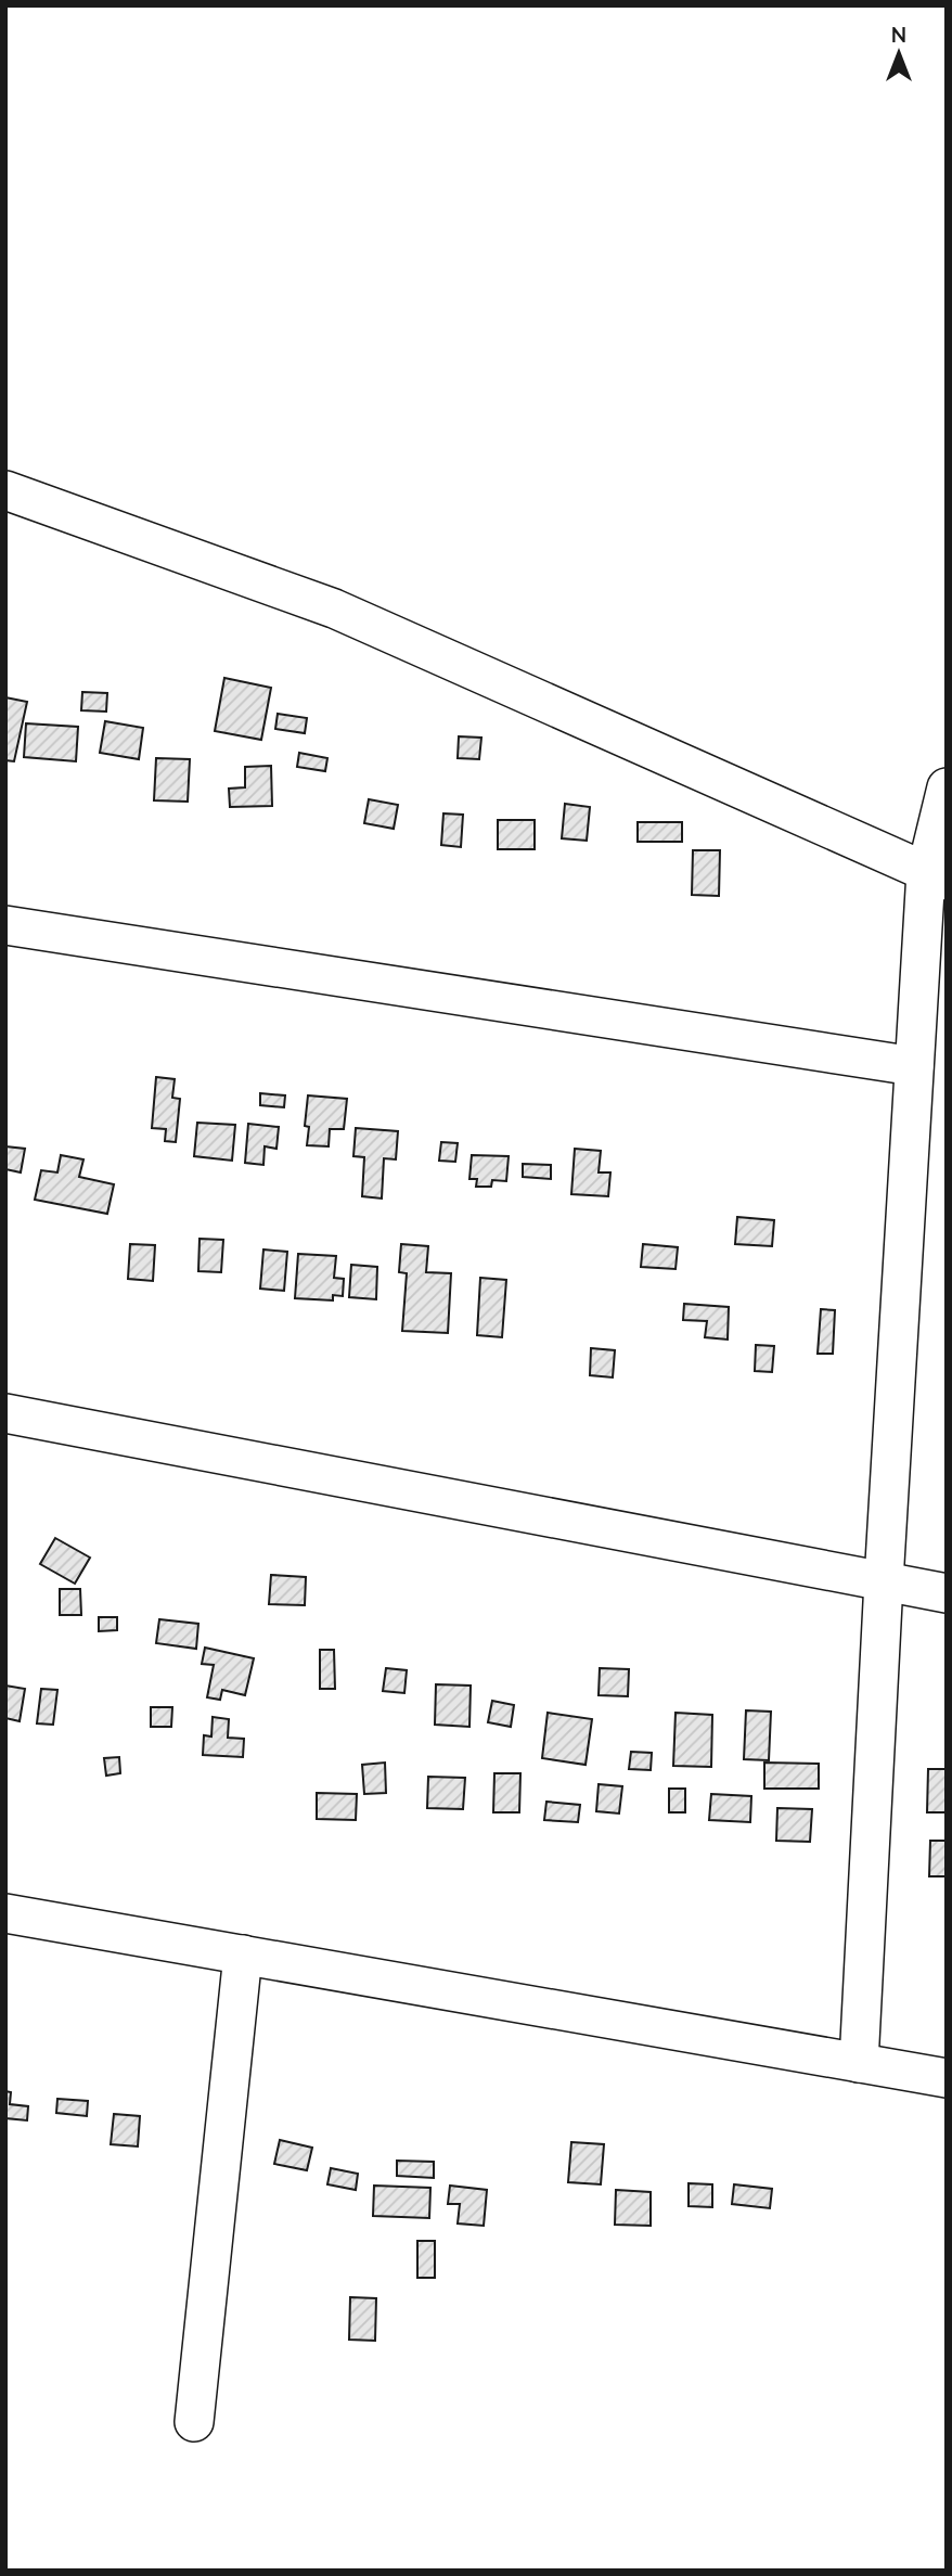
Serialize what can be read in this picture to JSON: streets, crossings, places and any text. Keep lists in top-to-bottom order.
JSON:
{
  "north": "top"
}
